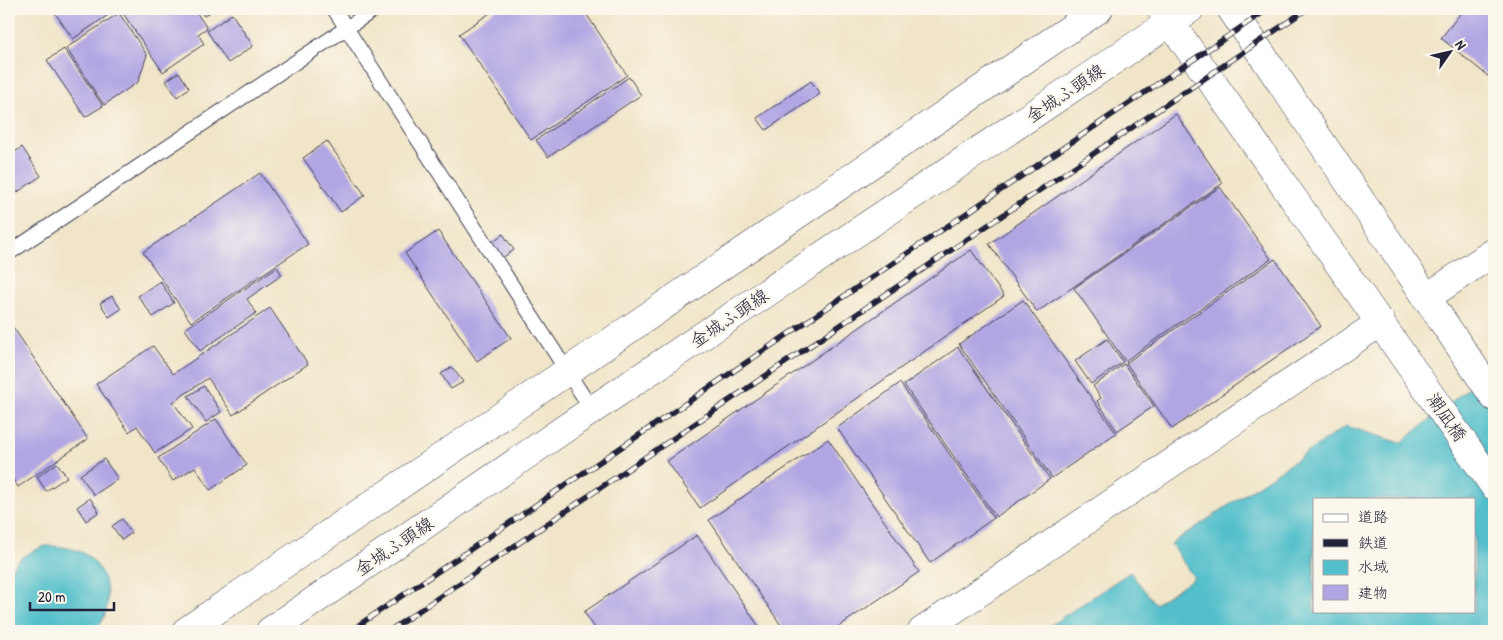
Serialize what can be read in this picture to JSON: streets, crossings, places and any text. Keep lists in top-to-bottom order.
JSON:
{
  "streets": {
    "main road": ["金城ふ頭線", "潮凪橋"]
  },
  "crossings": [
    ["金城ふ頭線", "潮凪橋"]
  ],
  "legend": [
    "道路",
    "鉄道",
    "水域",
    "建物"
  ],
  "scale_bar": "20 m",
  "north": "top right"
}
